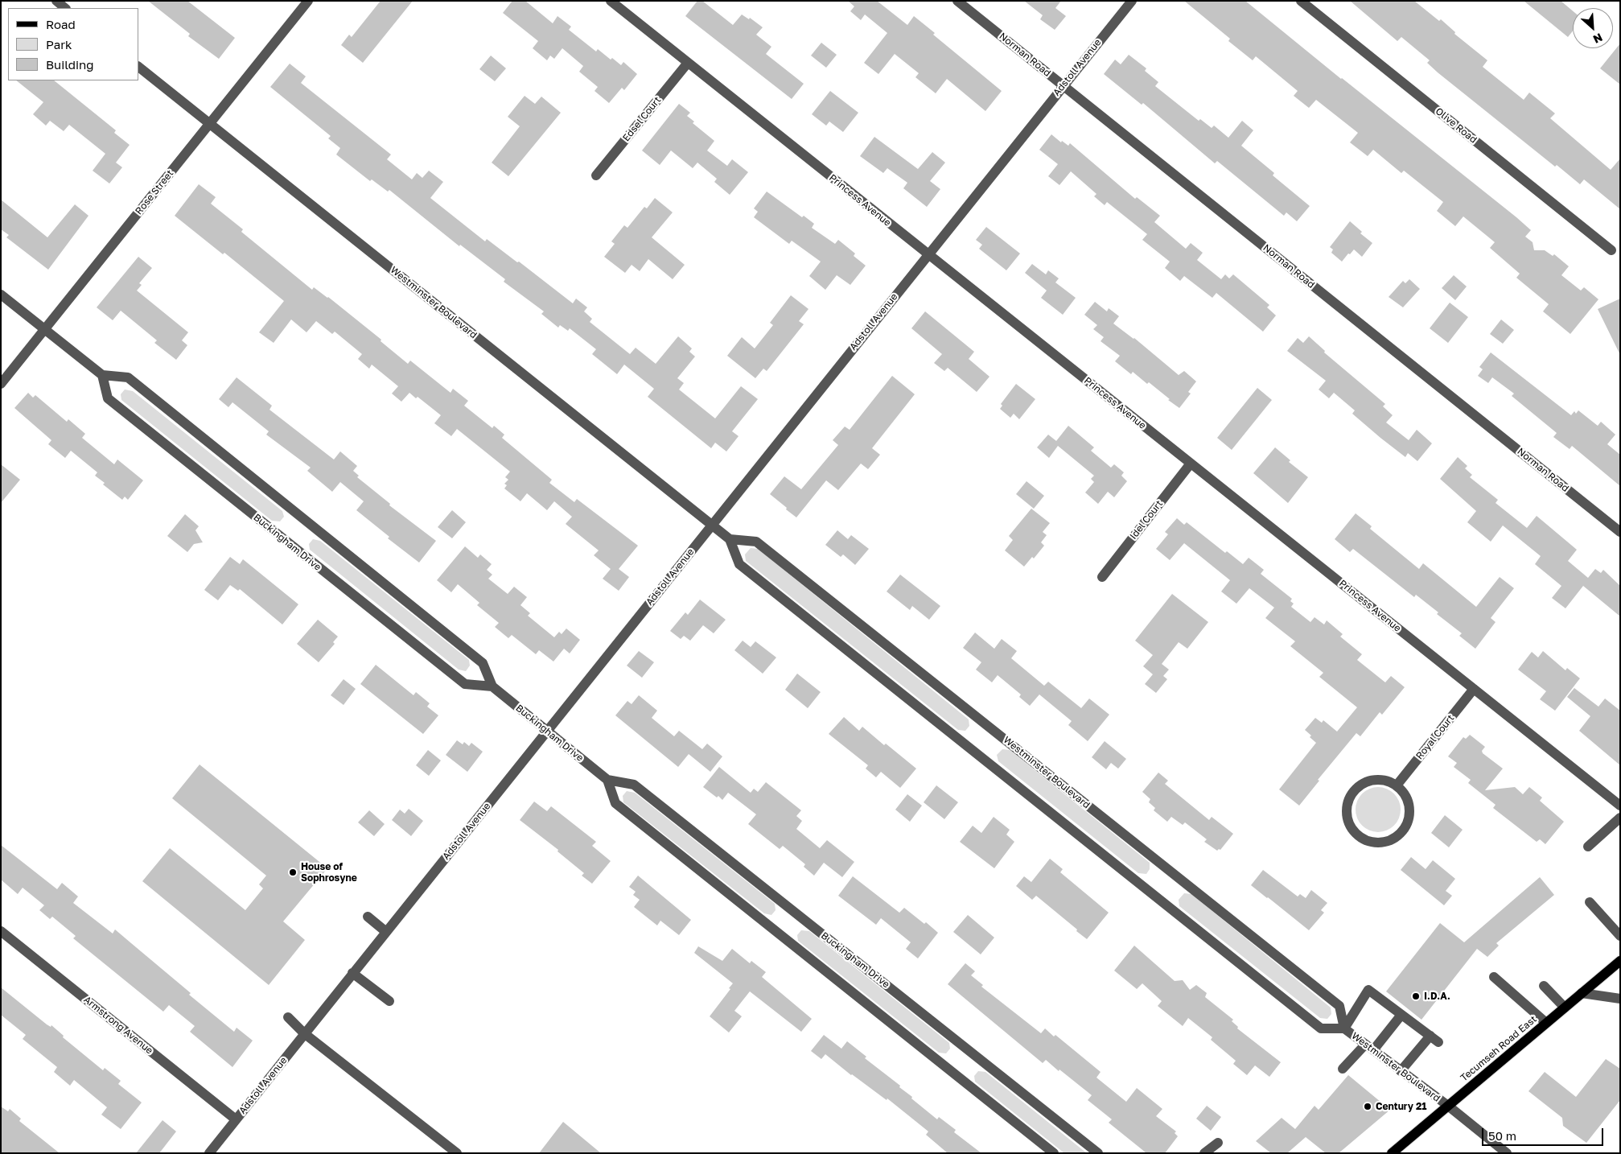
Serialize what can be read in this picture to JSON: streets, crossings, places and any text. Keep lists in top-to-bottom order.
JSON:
{
  "streets": {
    "main road": ["Tecumseh Road East"],
    "street": [
      "Norman Road",
      "Adstoll Avenue",
      "Edsel Court",
      "Olive Road",
      "Rose Street",
      "Princess Avenue",
      "Westminster Boulevard",
      "Idel Court",
      "Buckingham Drive",
      "Royal Court",
      "Armstrong Avenue"
    ]
  },
  "crossings": [
    ["Norman Road", "Adstoll Avenue"],
    ["Adstoll Avenue", "Princess Avenue"],
    ["Adstoll Avenue", "Westminster Boulevard"],
    ["Adstoll Avenue", "Buckingham Drive"],
    ["Adstoll Avenue", "Armstrong Avenue"],
    ["Edsel Court", "Princess Avenue"],
    ["Rose Street", "Westminster Boulevard"],
    ["Princess Avenue", "Idel Court"],
    ["Princess Avenue", "Royal Court"],
    ["Westminster Boulevard", "Tecumseh Road East"]
  ],
  "places": ["House of Sophrosyne", "I.D.A.", "Century 21"],
  "legend": ["Road", "Park", "Building"],
  "scale_bar": "50 m",
  "north": "bottom right"
}
